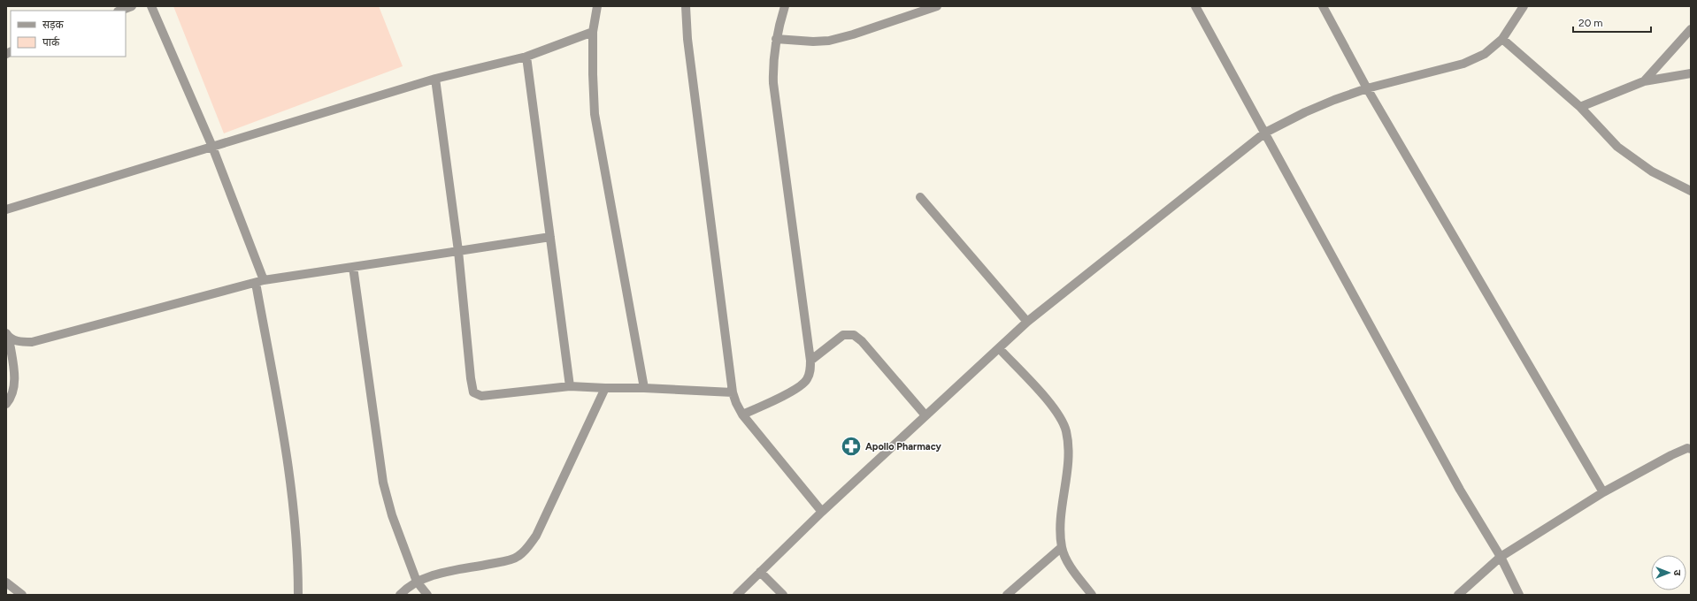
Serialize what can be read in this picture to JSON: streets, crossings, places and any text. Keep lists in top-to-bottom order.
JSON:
{
  "places": {
    "pharmacy": ["Apollo Pharmacy"]
  },
  "legend": ["सड़क", "पार्क"],
  "scale_bar": "20 m",
  "north": "right"
}
